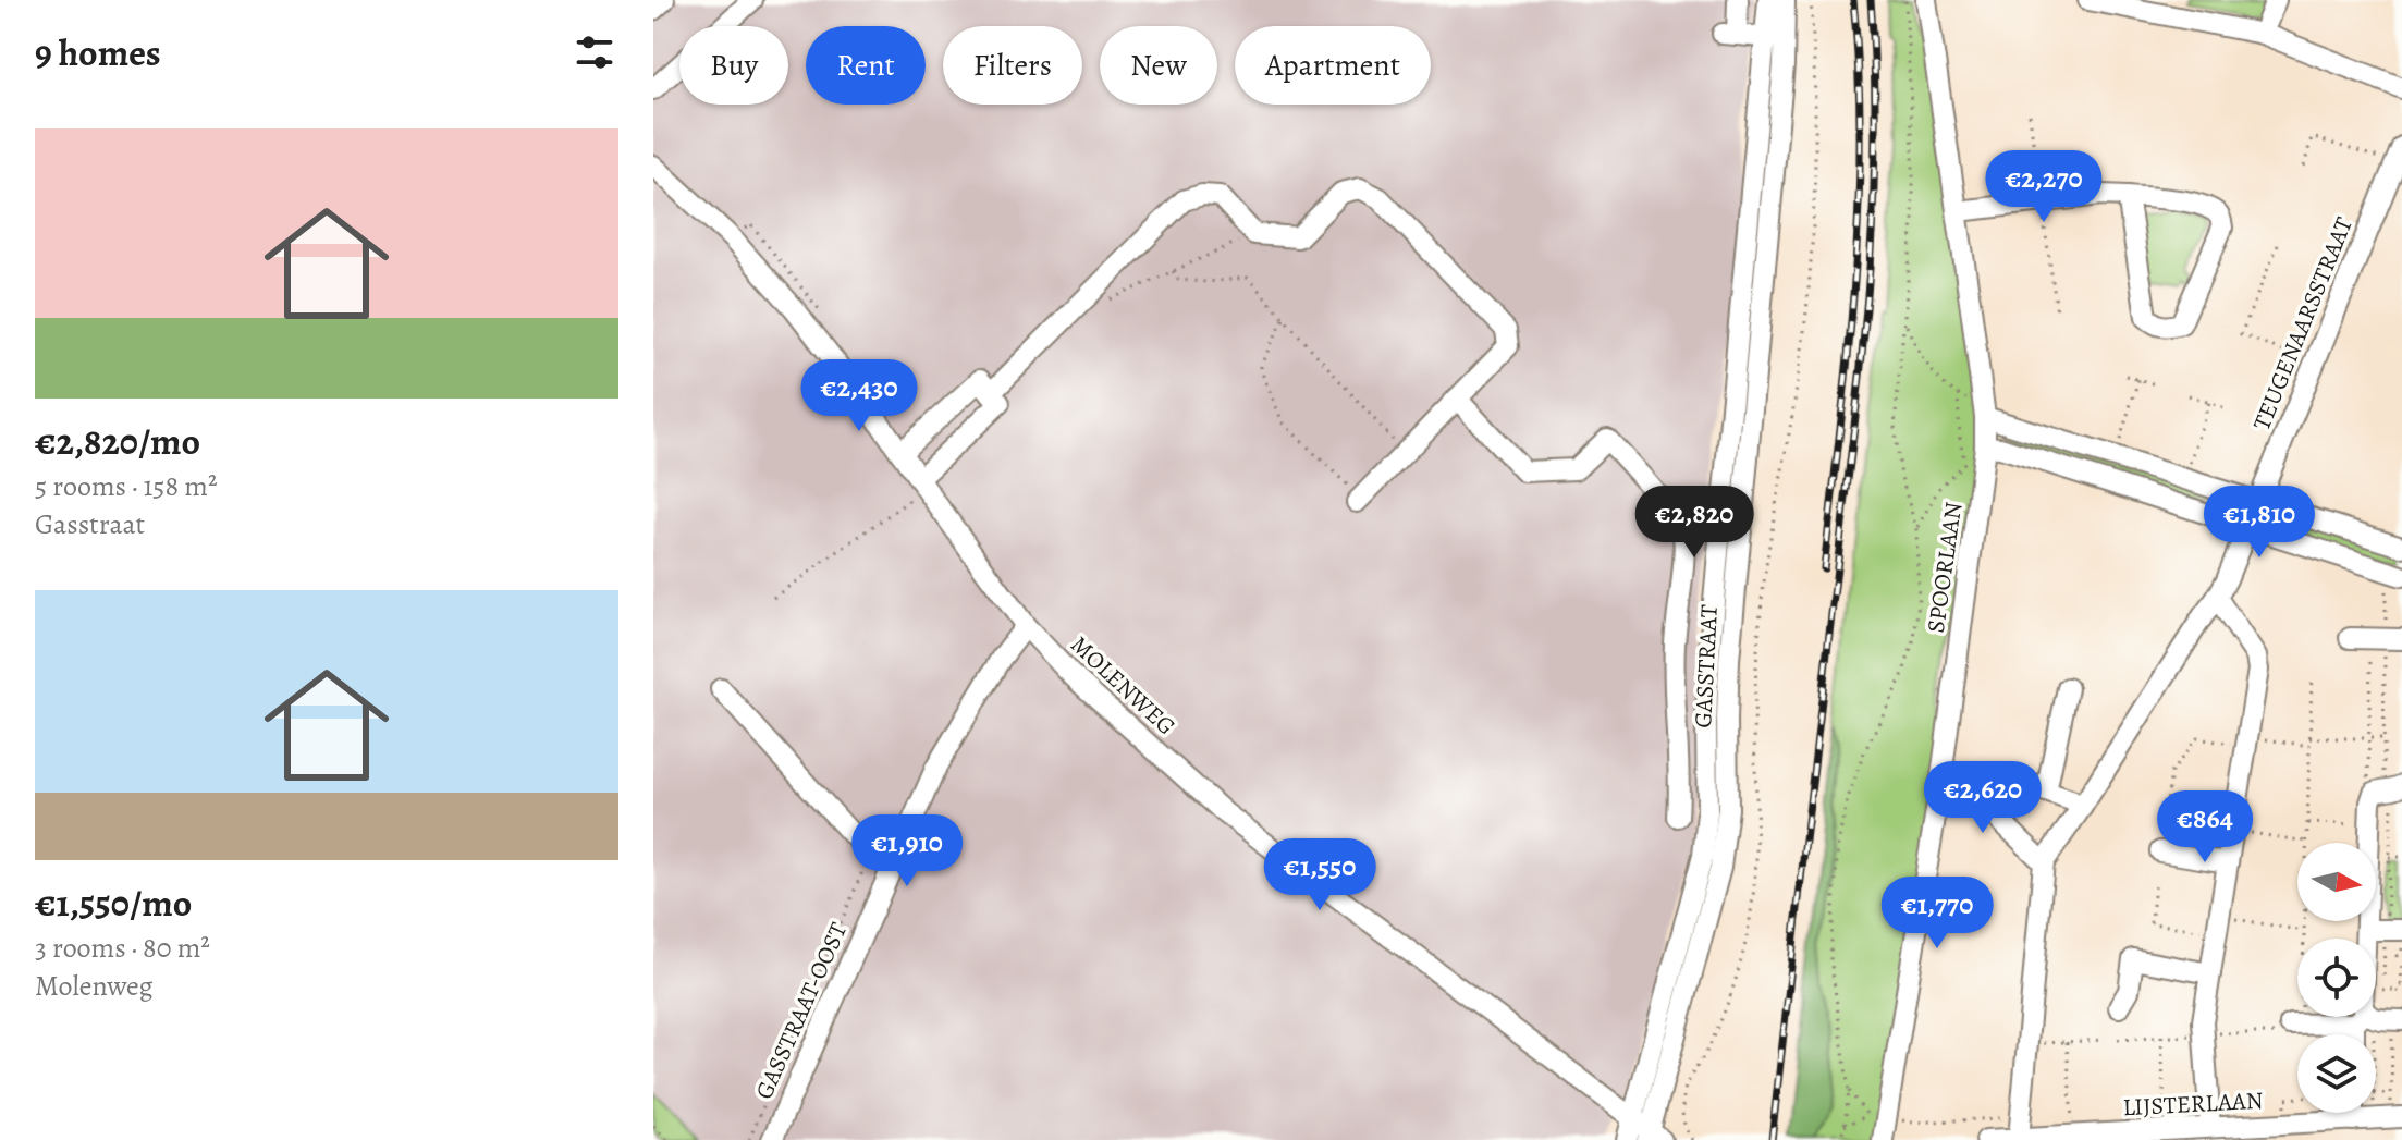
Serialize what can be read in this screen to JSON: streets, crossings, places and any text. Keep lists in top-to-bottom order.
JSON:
{
  "streets": {
    "street": [
      "TEUGENAARSSTRAAT",
      "SPOORLAAN",
      "GASSTRAAT",
      "MOLENWEG",
      "GASSTRAAT-OOST",
      "LIJSTERLAAN"
    ]
  },
  "crossings": [
    ["TEUGENAARSSTRAAT", "LIJSTERLAAN"],
    ["GASSTRAAT", "MOLENWEG"],
    ["MOLENWEG", "GASSTRAAT-OOST"]
  ],
  "north": "right",
  "page": {
    "heading": "9 homes",
    "chip": [
      "Buy",
      "Rent",
      "Filters",
      "New",
      "Apartment"
    ],
    "list": [
      {
        "name": "€2,820/mo",
        "note": "5 rooms · 158 m² · Gasstraat"
      },
      {
        "name": "€1,550/mo",
        "note": "3 rooms · 80 m² · Molenweg"
      }
    ],
    "price": [
      "€2,270",
      "€2,430",
      "€2,820",
      "€1,810",
      "€2,620",
      "€864",
      "€1,910",
      "€1,550",
      "€1,770"
    ]
  }
}
